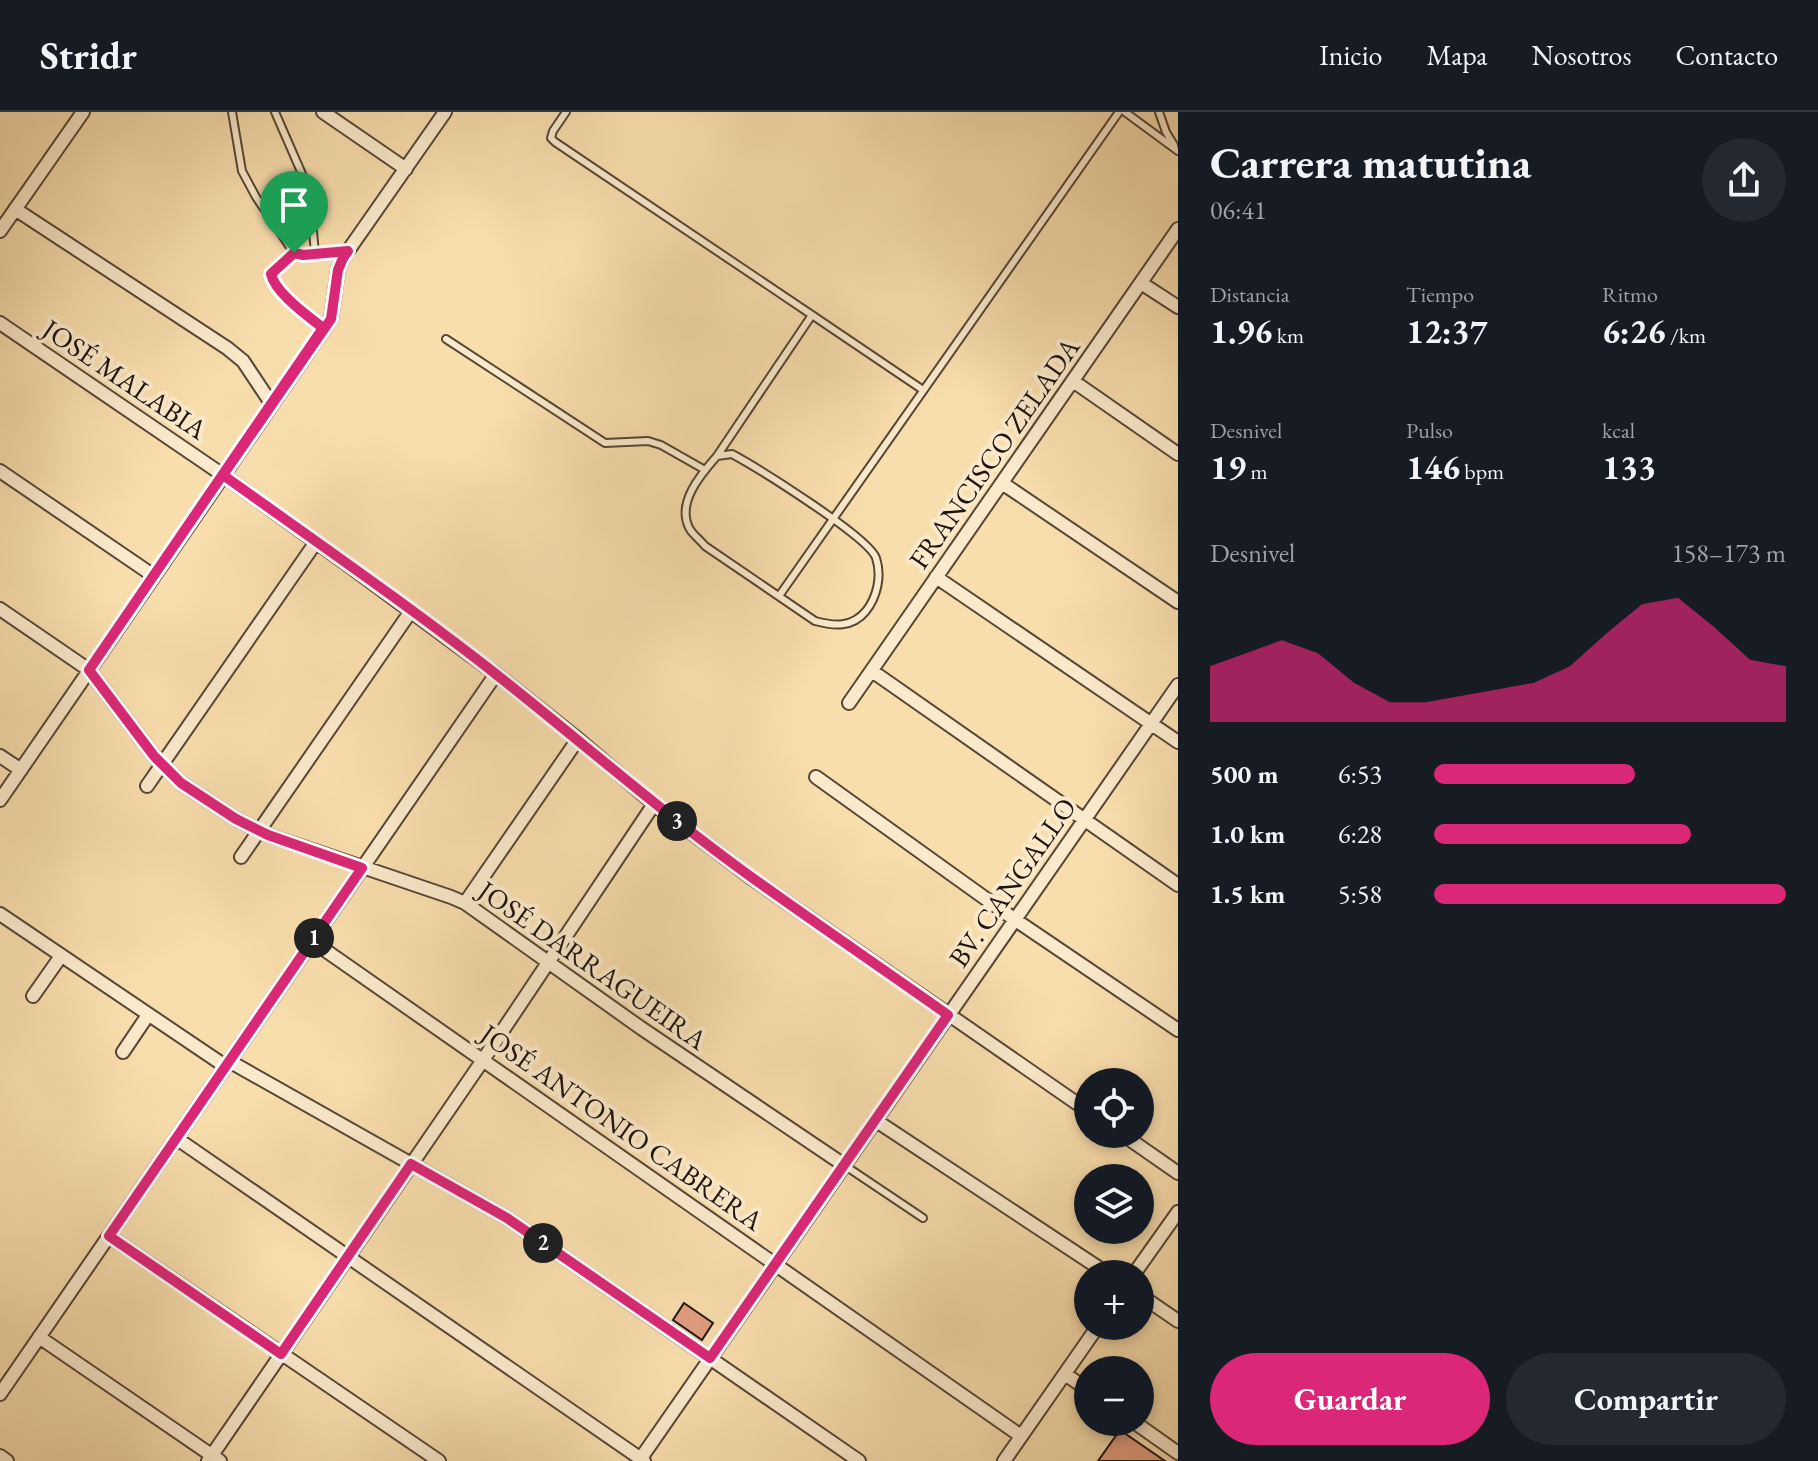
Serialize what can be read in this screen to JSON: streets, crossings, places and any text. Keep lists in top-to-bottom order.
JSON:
{
  "streets": {
    "street": [
      "JOSÉ MALABIA",
      "FRANCISCO ZELADA",
      "BV. CANGALLO",
      "JOSÉ DARRAGUEIRA",
      "JOSÉ ANTONIO CABRERA"
    ]
  },
  "crossings": [
    ["JOSÉ MALABIA", "BV. CANGALLO"],
    ["BV. CANGALLO", "JOSÉ DARRAGUEIRA"],
    ["BV. CANGALLO", "JOSÉ ANTONIO CABRERA"]
  ],
  "page": {
    "header": "Stridr",
    "nav": [
      "Inicio",
      "Mapa",
      "Nosotros",
      "Contacto"
    ],
    "heading": ["Carrera matutina", "06:41"],
    "stats": [
      ["Distancia", "1.96 km"],
      ["Tiempo", "12:37"],
      ["Ritmo", "6:26 /km"],
      ["Desnivel", "19 m"],
      ["Pulso", "146 bpm"],
      ["kcal", "133"]
    ],
    "chart": ["Desnivel", "158–173 m"],
    "list": [
      {
        "name": "500 m",
        "note": "6:53"
      },
      {
        "name": "1.0 km",
        "note": "6:28"
      },
      {
        "name": "1.5 km",
        "note": "5:58"
      }
    ],
    "pins": ["3", "1", "2"],
    "map_buttons": ["+", "−"],
    "buttons": ["Guardar", "Compartir"]
  }
}
